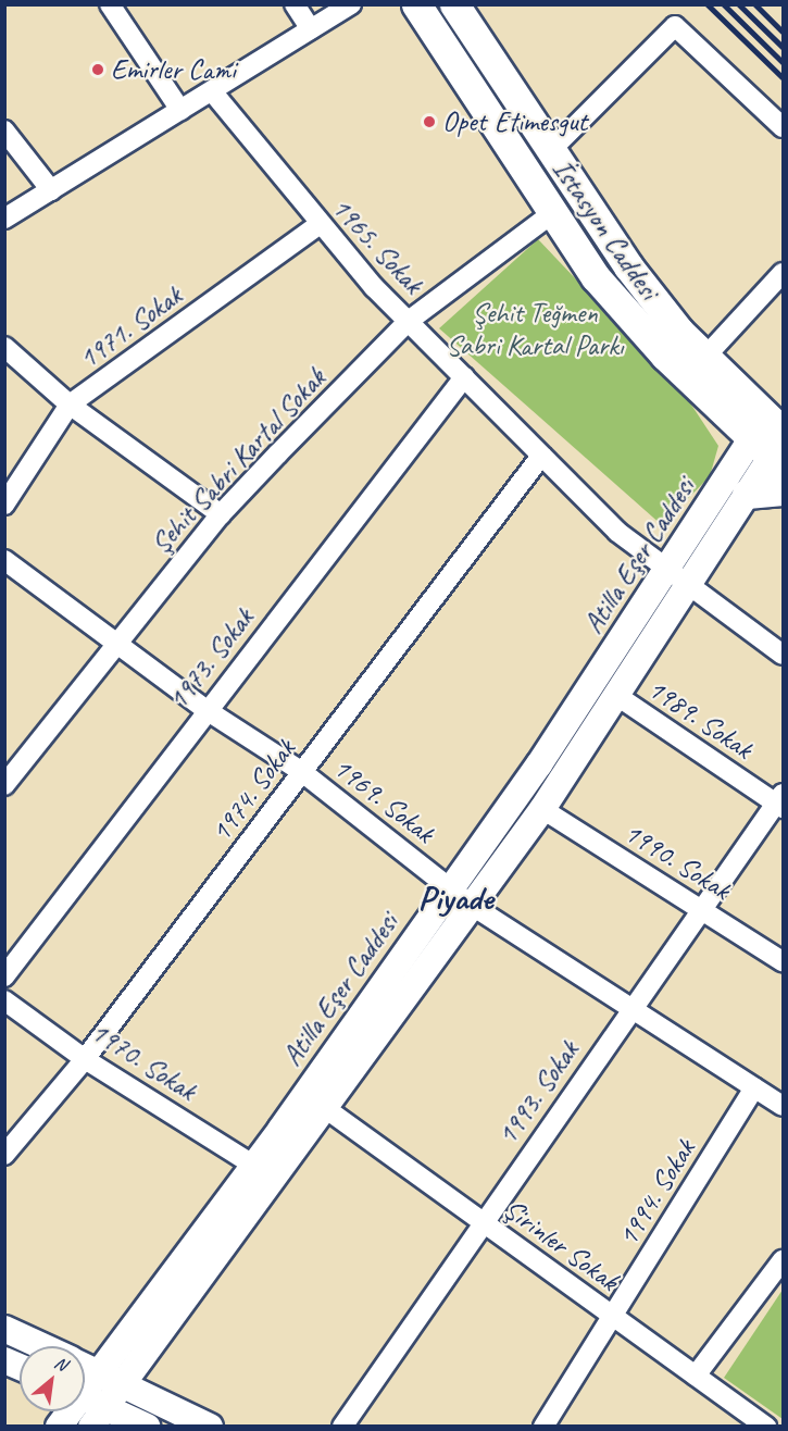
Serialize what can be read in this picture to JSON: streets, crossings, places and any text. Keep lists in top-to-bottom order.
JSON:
{
  "streets": {
    "main road": ["İstasyon Caddesi", "Atilla Eşer Caddesi"],
    "street": [
      "1965. Sokak",
      "1971. Sokak",
      "Şehit Sabri Kartal Sokak",
      "1973. Sokak",
      "1989. Sokak",
      "1974. Sokak",
      "1969. Sokak",
      "1990. Sokak",
      "1970. Sokak",
      "1993. Sokak",
      "1994. Sokak",
      "Şirinler Sokak"
    ]
  },
  "crossings": [
    ["İstasyon Caddesi", "Şehit Sabri Kartal Sokak"],
    ["İstasyon Caddesi", "Atilla Eşer Caddesi"],
    ["1965. Sokak", "1971. Sokak"],
    ["1965. Sokak", "Şehit Sabri Kartal Sokak"],
    ["1965. Sokak", "Atilla Eşer Caddesi"],
    ["1965. Sokak", "1973. Sokak"],
    ["1965. Sokak", "1974. Sokak"],
    ["Şehit Sabri Kartal Sokak", "1969. Sokak"],
    ["Atilla Eşer Caddesi", "1989. Sokak"],
    ["Atilla Eşer Caddesi", "1969. Sokak"],
    ["Atilla Eşer Caddesi", "1990. Sokak"],
    ["Atilla Eşer Caddesi", "1970. Sokak"],
    ["Atilla Eşer Caddesi", "Şirinler Sokak"],
    ["1973. Sokak", "1969. Sokak"],
    ["1989. Sokak", "1993. Sokak"],
    ["1974. Sokak", "1969. Sokak"],
    ["1974. Sokak", "1970. Sokak"],
    ["1969. Sokak", "1993. Sokak"],
    ["1969. Sokak", "1994. Sokak"],
    ["1990. Sokak", "1993. Sokak"],
    ["1993. Sokak", "Şirinler Sokak"],
    ["1994. Sokak", "Şirinler Sokak"]
  ],
  "districts": ["Piyade"],
  "parks": ["Şehit Teğmen Sabri Kartal Parkı"],
  "places": ["Emirler Cami", "Opet Etimesgut"],
  "north": "top right"
}
